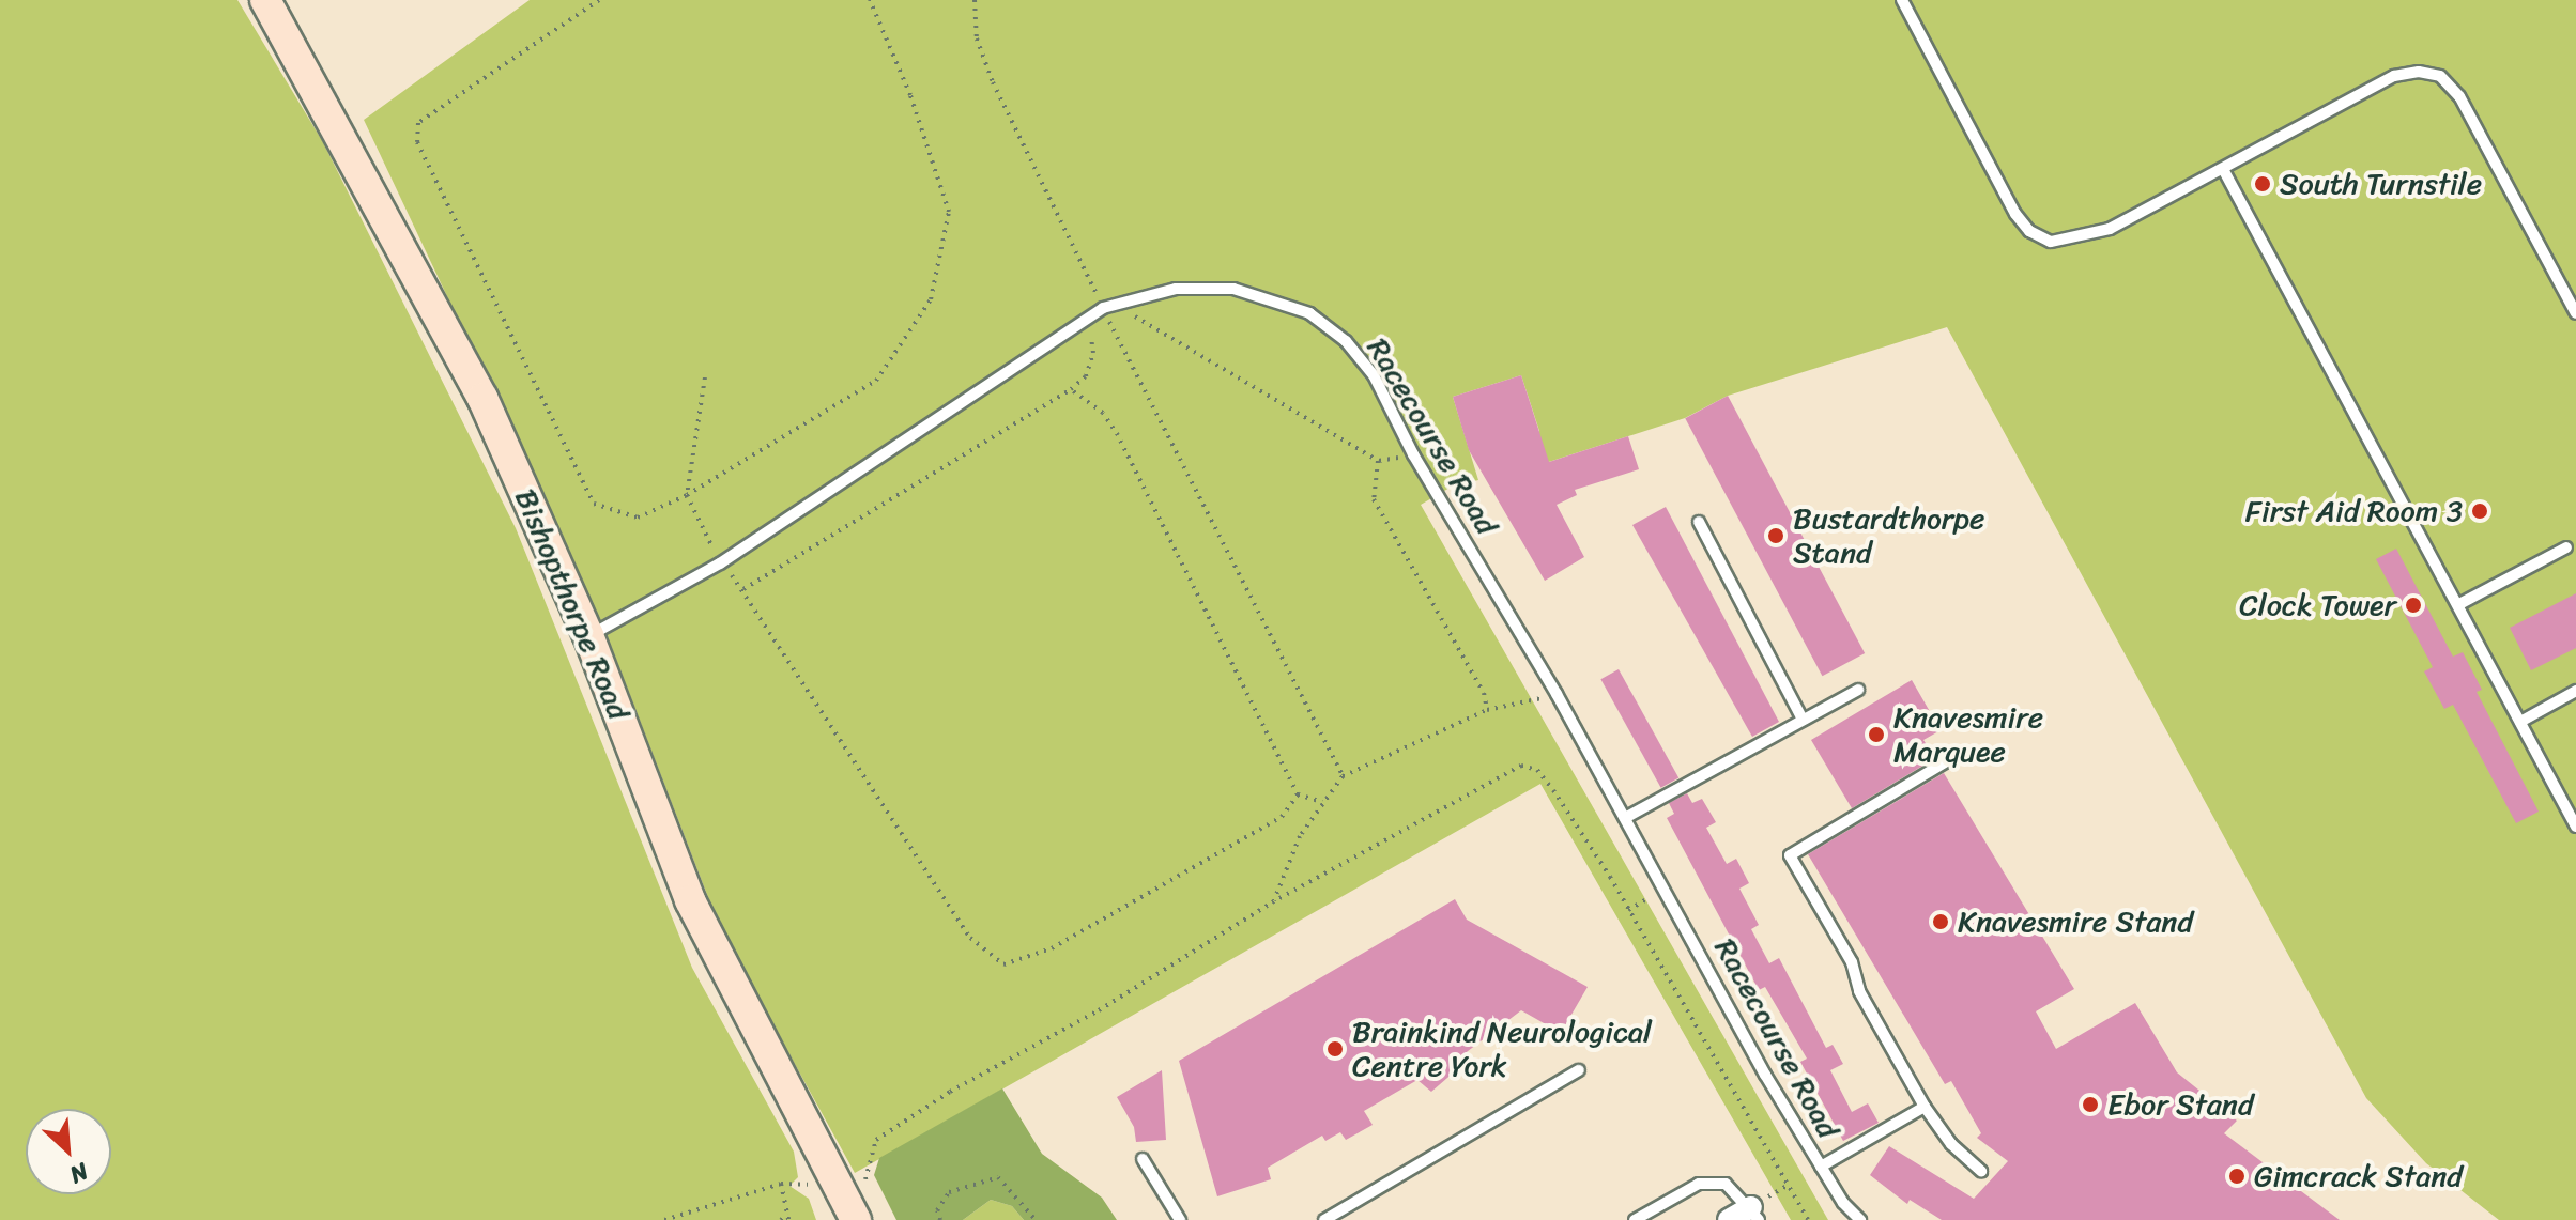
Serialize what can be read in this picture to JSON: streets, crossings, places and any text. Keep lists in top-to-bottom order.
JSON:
{
  "streets": {
    "street": ["Bishopthorpe Road"],
    "lane": ["Racecourse Road"]
  },
  "crossings": [
    ["Racecourse Road", "Bishopthorpe Road"]
  ],
  "places": [
    "South Turnstile",
    "First Aid Room 3",
    "Bustardthorpe Stand",
    "Clock Tower",
    "Knavesmire Marquee",
    "Knavesmire Stand",
    "Brainkind Neurological Centre York",
    "Ebor Stand",
    "Gimcrack Stand"
  ],
  "north": "bottom right"
}
